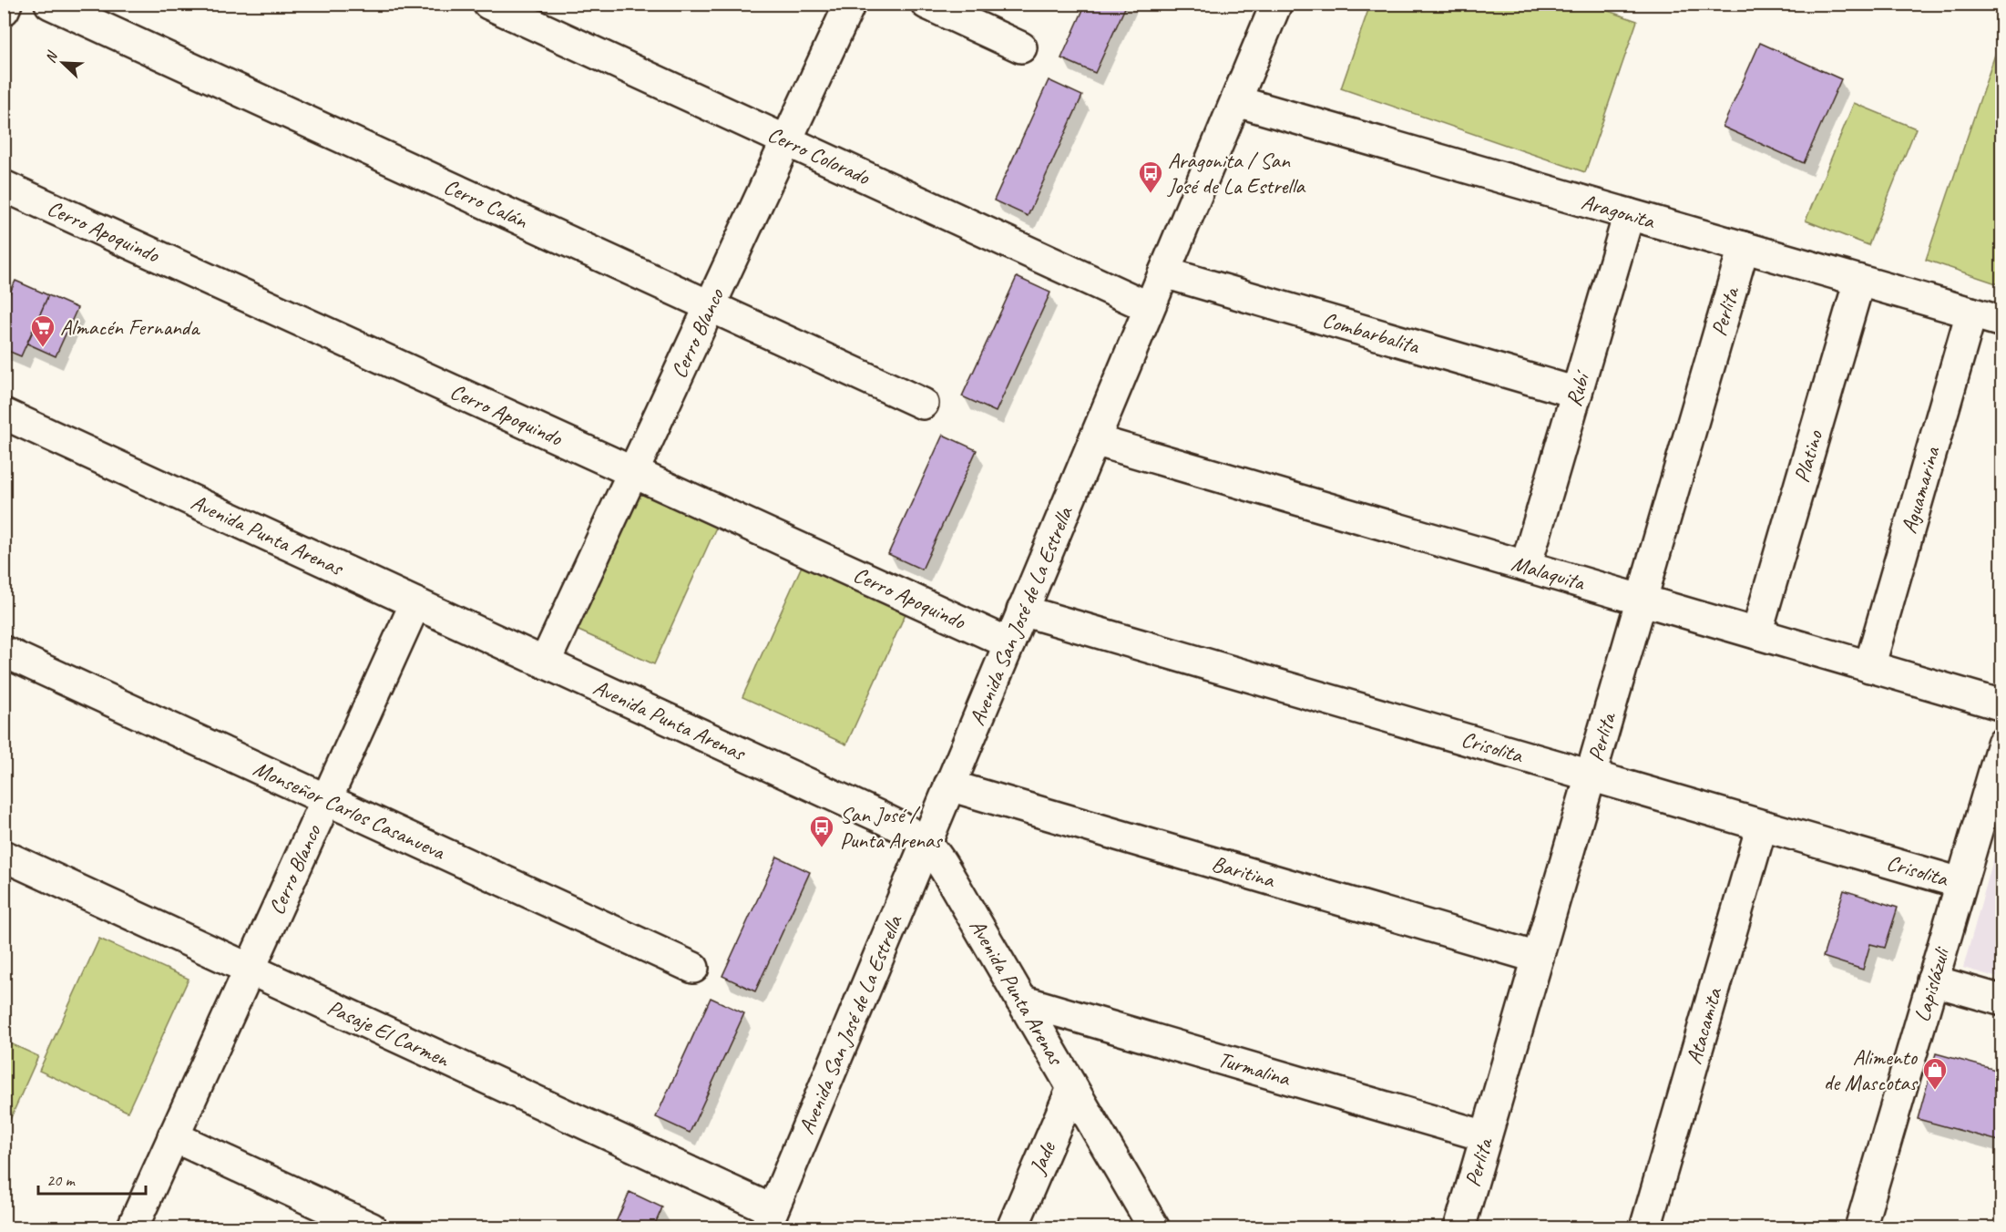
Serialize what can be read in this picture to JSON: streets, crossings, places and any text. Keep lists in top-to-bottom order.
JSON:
{
  "streets": {
    "street": [
      "Cerro Colorado",
      "Cerro Calán",
      "Aragonita",
      "Cerro Apoquindo",
      "Perlita",
      "Combarbalita",
      "Cerro Blanco",
      "Rubí",
      "Platino",
      "Aguamarina",
      "Avenida Punta Arenas",
      "Malaquita",
      "Avenida San José de La Estrella",
      "Crisolita",
      "Monseñor Carlos Casanueva",
      "Baritina",
      "Lapislázuli",
      "Atacamita",
      "Pasaje El Carmen",
      "Turmalina",
      "Jade"
    ]
  },
  "crossings": [
    ["Cerro Colorado", "Cerro Blanco"],
    ["Cerro Colorado", "Avenida San José de La Estrella"],
    ["Cerro Calán", "Cerro Blanco"],
    ["Aragonita", "Perlita"],
    ["Aragonita", "Rubí"],
    ["Aragonita", "Platino"],
    ["Aragonita", "Aguamarina"],
    ["Aragonita", "Avenida San José de La Estrella"],
    ["Cerro Apoquindo", "Cerro Blanco"],
    ["Cerro Apoquindo", "Avenida San José de La Estrella"],
    ["Perlita", "Malaquita"],
    ["Perlita", "Crisolita"],
    ["Perlita", "Baritina"],
    ["Perlita", "Turmalina"],
    ["Combarbalita", "Rubí"],
    ["Combarbalita", "Avenida San José de La Estrella"],
    ["Cerro Blanco", "Avenida Punta Arenas"],
    ["Cerro Blanco", "Monseñor Carlos Casanueva"],
    ["Cerro Blanco", "Pasaje El Carmen"],
    ["Rubí", "Malaquita"],
    ["Platino", "Malaquita"],
    ["Aguamarina", "Malaquita"],
    ["Avenida Punta Arenas", "Avenida San José de La Estrella"],
    ["Avenida Punta Arenas", "Turmalina"],
    ["Avenida Punta Arenas", "Jade"],
    ["Malaquita", "Avenida San José de La Estrella"],
    ["Avenida San José de La Estrella", "Crisolita"],
    ["Avenida San José de La Estrella", "Baritina"],
    ["Avenida San José de La Estrella", "Pasaje El Carmen"],
    ["Crisolita", "Lapislázuli"],
    ["Crisolita", "Atacamita"]
  ],
  "places": {
    "bus stop": ["Aragonita / San José de La Estrella", "San José / Punta Arenas"],
    "supermarket": ["Almacén Fernanda"],
    "shop": ["Alimento de Mascotas"]
  },
  "scale_bar": "20 m",
  "north": "top left"
}
